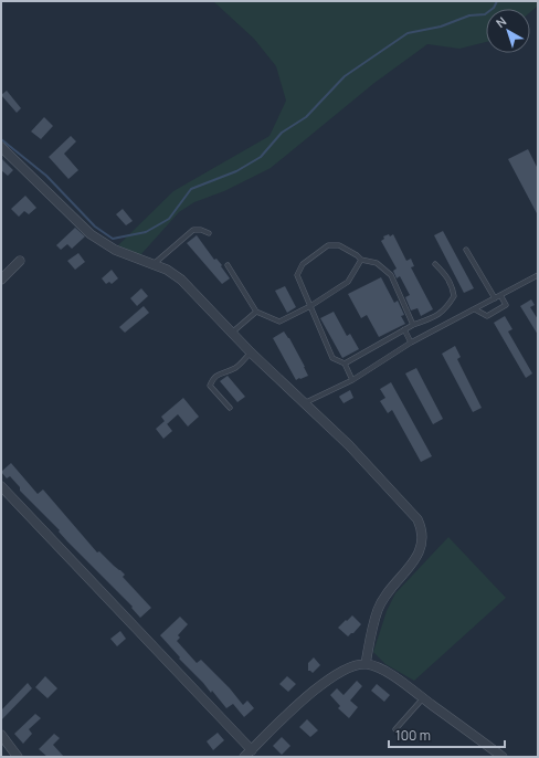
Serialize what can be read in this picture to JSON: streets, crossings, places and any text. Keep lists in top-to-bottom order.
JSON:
{
  "scale_bar": "100 m",
  "north": "top left"
}
